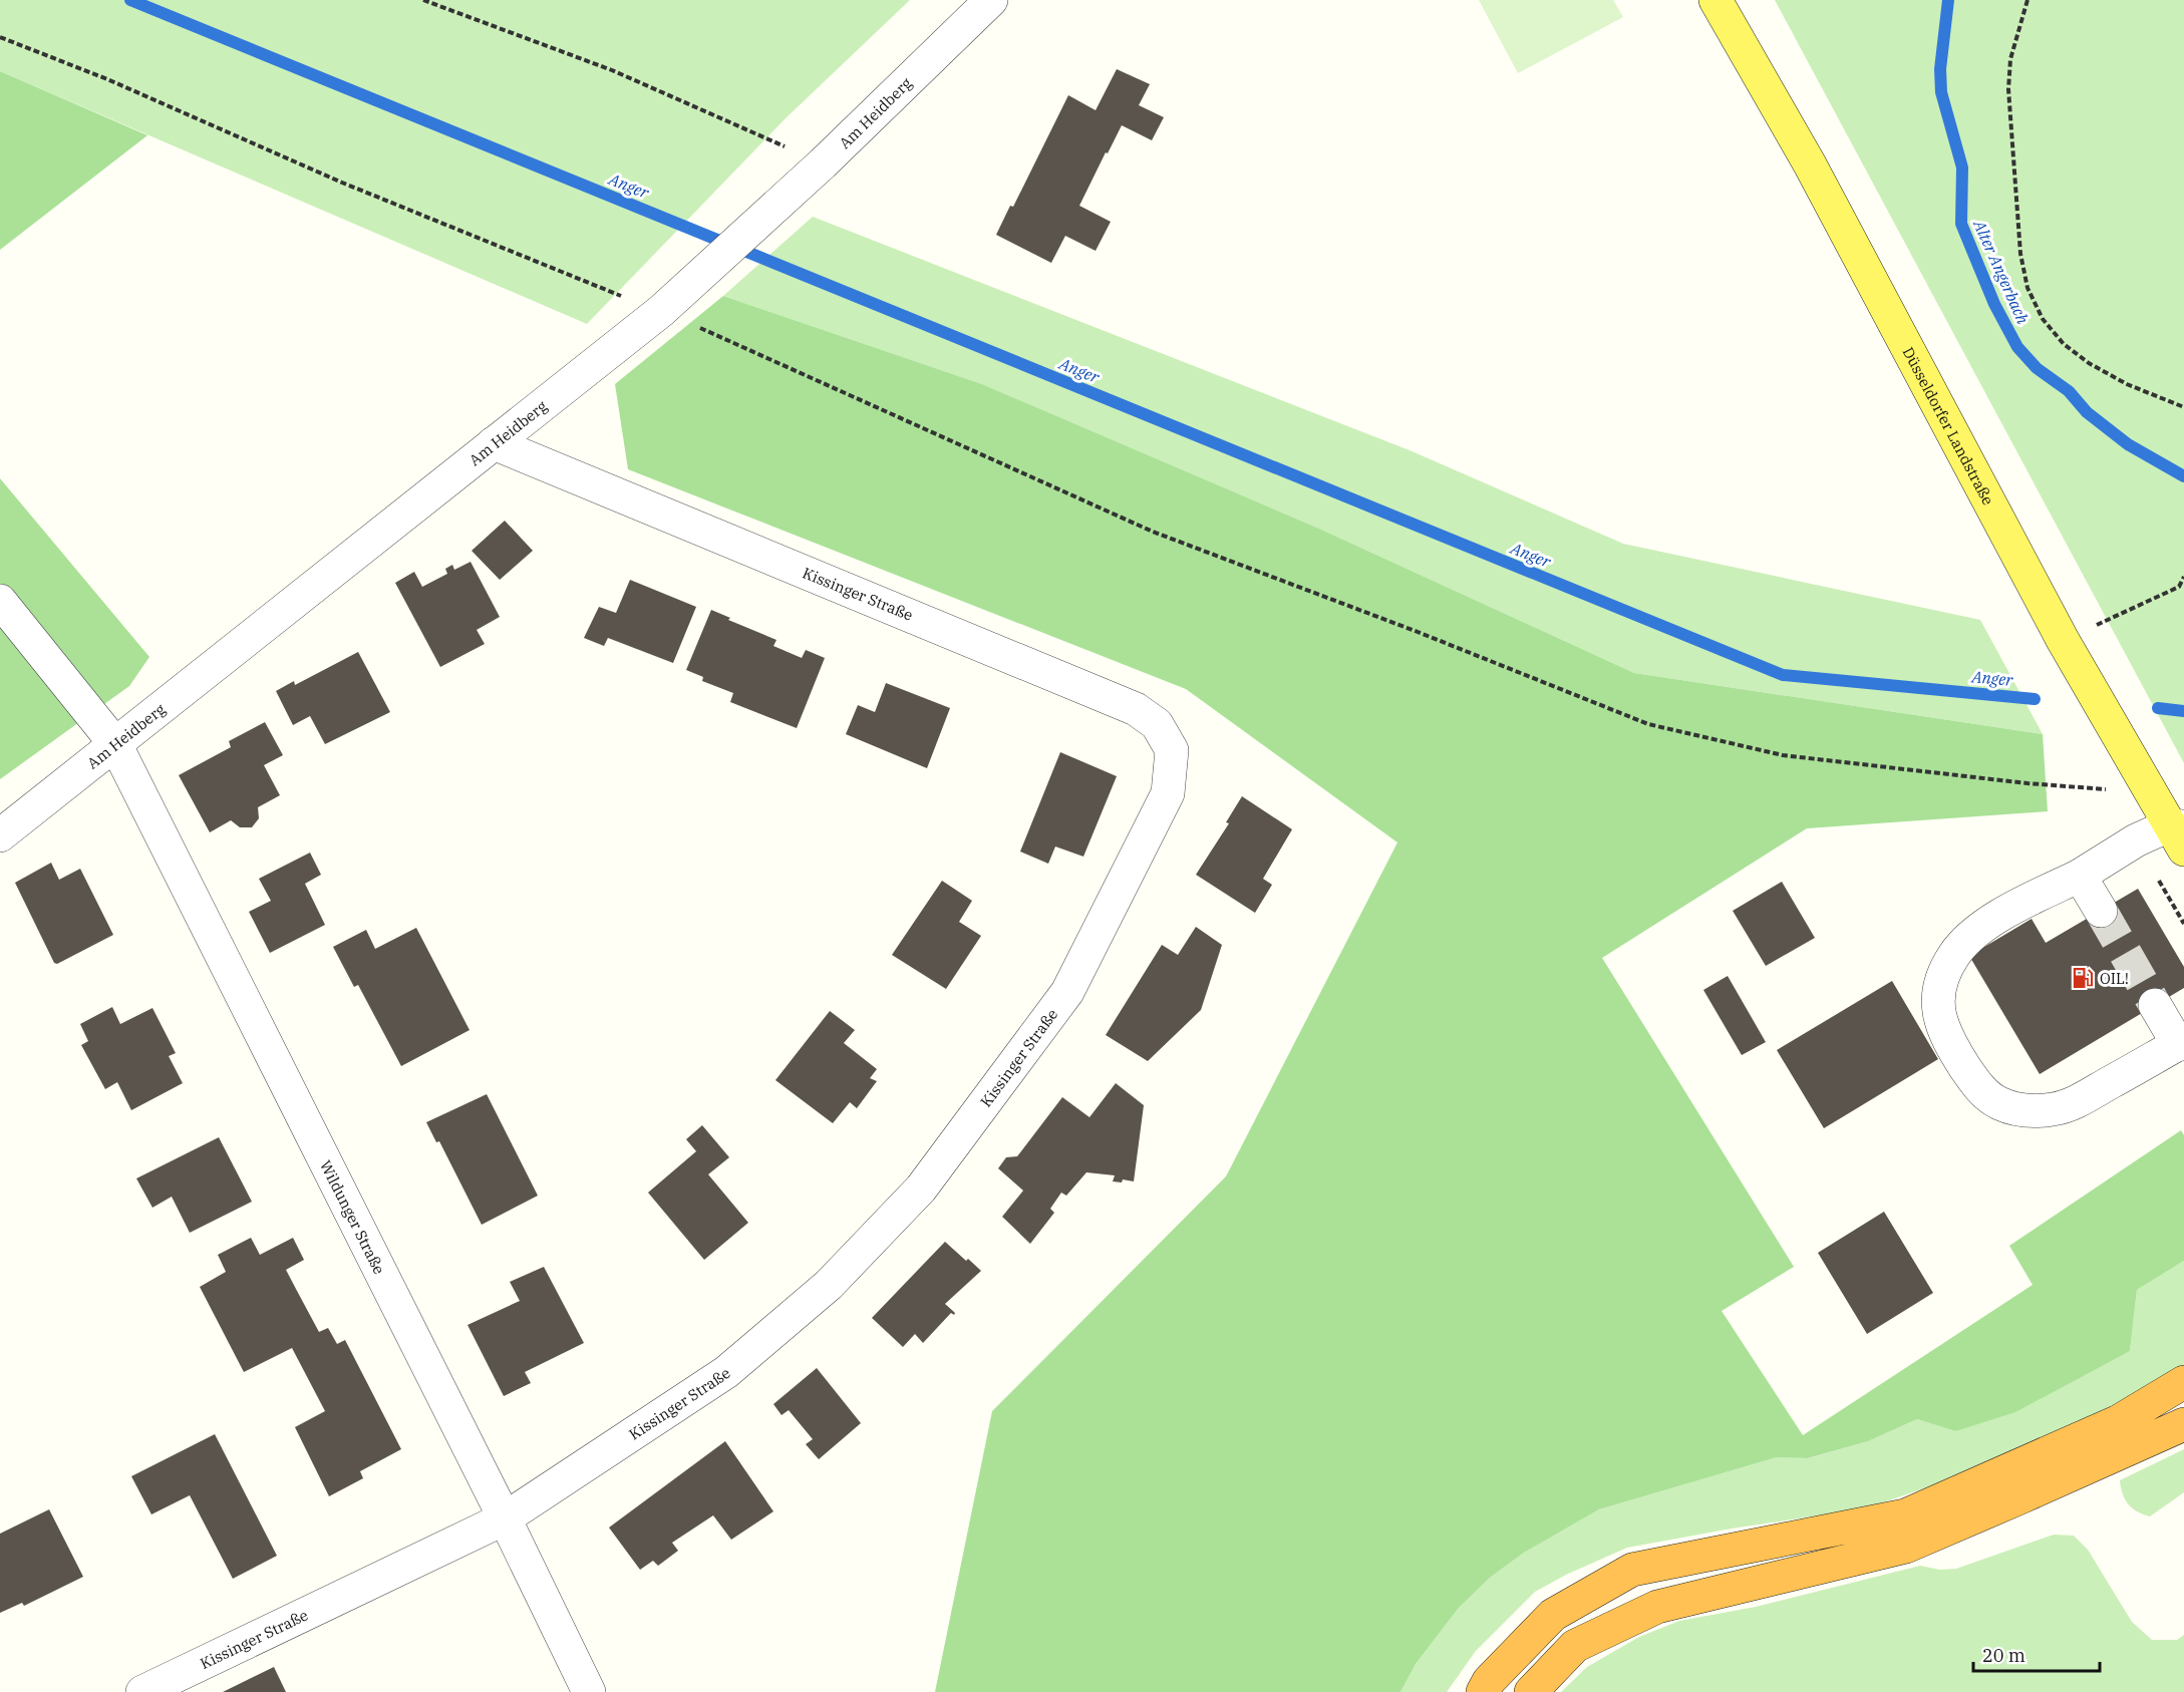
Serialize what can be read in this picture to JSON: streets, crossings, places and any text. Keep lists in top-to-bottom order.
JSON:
{
  "streets": {
    "main road": ["Düsseldorfer Landstraße"],
    "street": ["Am Heidberg", "Kissinger Straße", "Wildunger Straße"]
  },
  "crossings": [
    ["Am Heidberg", "Kissinger Straße"],
    ["Am Heidberg", "Wildunger Straße"],
    ["Kissinger Straße", "Wildunger Straße"]
  ],
  "water": ["Anger", "Alter Angerbach"],
  "places": {
    "fuel station": ["OIL!"]
  },
  "scale_bar": "20 m"
}
